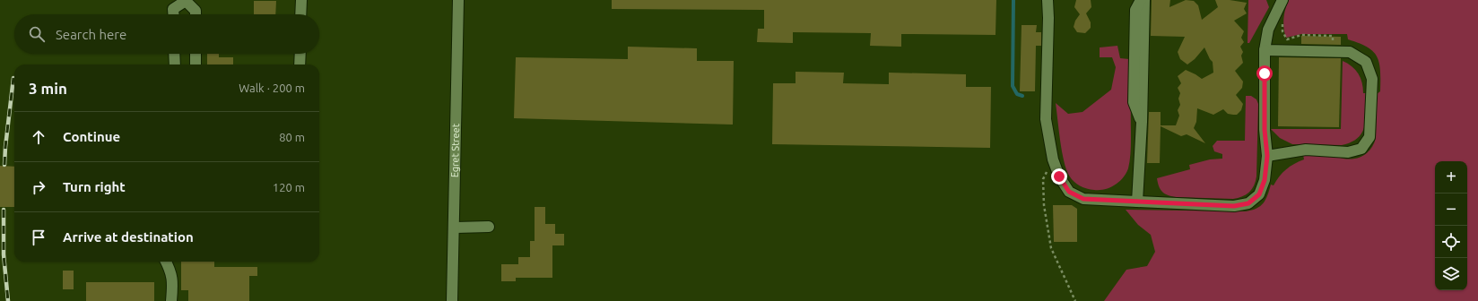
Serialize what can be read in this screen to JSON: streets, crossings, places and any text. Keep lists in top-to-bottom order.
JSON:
{
  "streets": {
    "street": ["Egret Street"]
  },
  "page": {
    "search": "Search here",
    "heading": ["3 min", "Walk · 200 m"],
    "list": [
      ["Continue", "80 m"],
      ["Turn right", "120 m"],
      "Arrive at destination"
    ],
    "map_buttons": ["+", "−"]
  }
}
